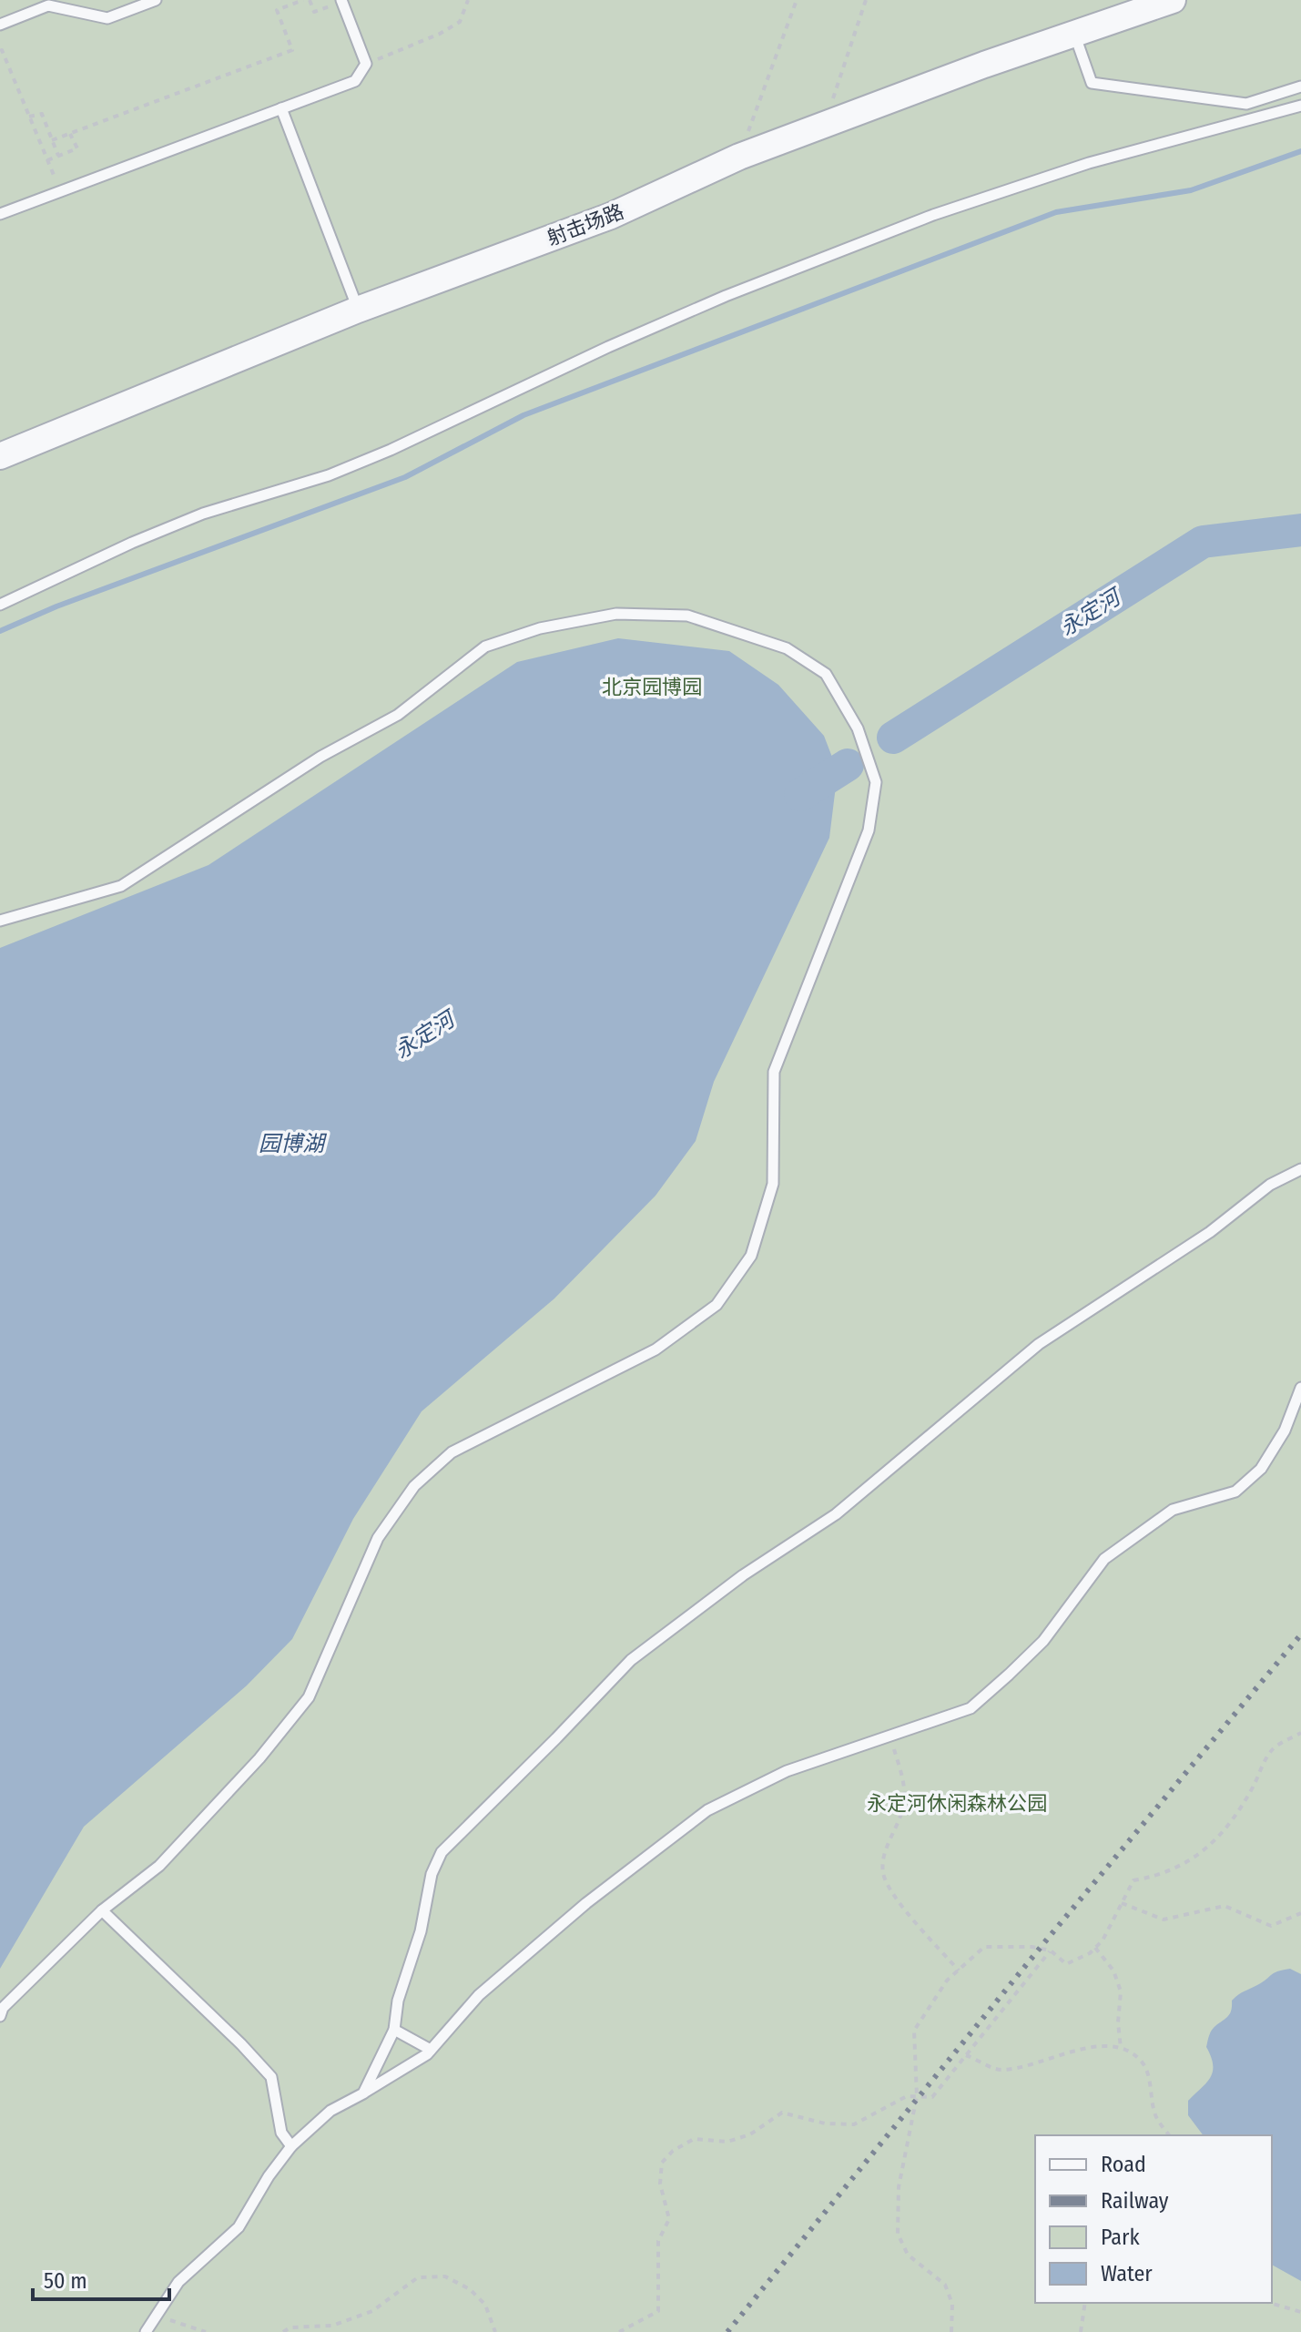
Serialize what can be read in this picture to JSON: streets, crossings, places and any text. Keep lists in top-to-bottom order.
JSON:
{
  "streets": {
    "street": ["射击场路"]
  },
  "water": ["永定河", "园博湖"],
  "parks": ["北京园博园", "永定河休闲森林公园"],
  "legend": [
    "Road",
    "Railway",
    "Park",
    "Water"
  ],
  "scale_bar": "50 m"
}
